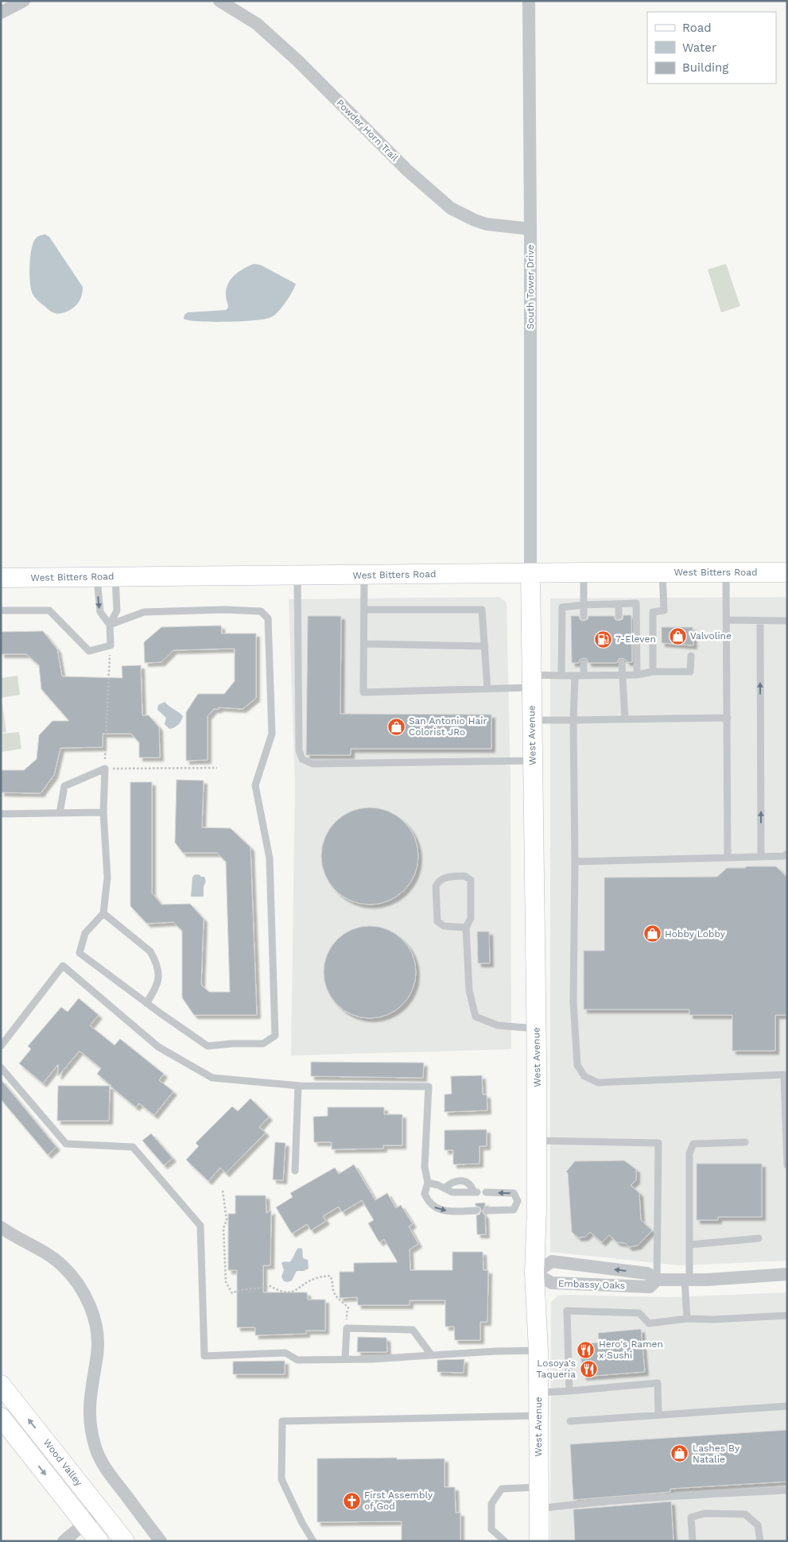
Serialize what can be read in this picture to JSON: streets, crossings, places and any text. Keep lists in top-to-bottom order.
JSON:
{
  "streets": {
    "main road": ["West Bitters Road", "West Avenue", "Wood Valley"],
    "street": ["Powder Horn Trail", "South Tower Drive", "Embassy Oaks"]
  },
  "crossings": [
    ["Powder Horn Trail", "South Tower Drive"],
    ["South Tower Drive", "West Bitters Road"],
    ["South Tower Drive", "West Avenue"],
    ["West Bitters Road", "West Avenue"],
    ["West Avenue", "Embassy Oaks"]
  ],
  "places": {
    "shop": [
      "Valvoline",
      "San Antonio Hair Colorist JRo",
      "Hobby Lobby",
      "Lashes By Natalie"
    ],
    "fuel station": ["7-Eleven"],
    "restaurant": ["Hero's Ramen x Sushi", "Losoya's Taqueria"],
    "church": ["First Assembly of God"]
  },
  "legend": ["Road", "Water", "Building"]
}
